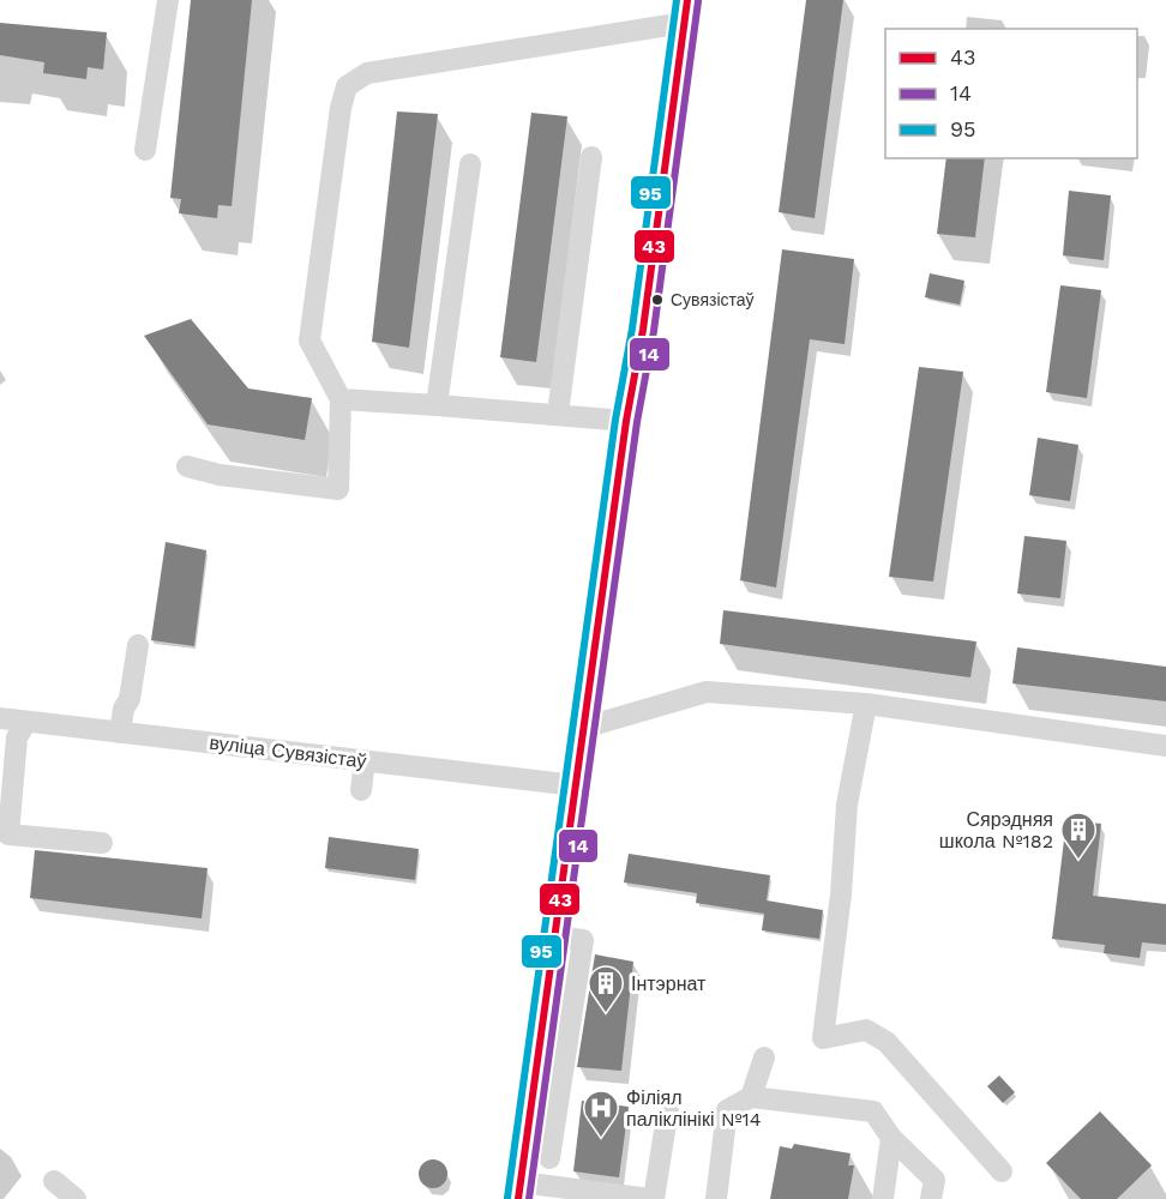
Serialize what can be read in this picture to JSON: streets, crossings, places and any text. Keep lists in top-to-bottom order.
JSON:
{
  "streets": {
    "street": ["вуліца Сувязістаў"]
  },
  "places": {
    "other": ["Сувязістаў"],
    "building": ["Сярэдняя школа №182", "Інтэрнат"],
    "hospital": ["Філіял паліклінікі №14"]
  },
  "lines": ["transit line 43", "transit line 95", "transit line 14"],
  "legend": ["43", "14", "95"]
}
